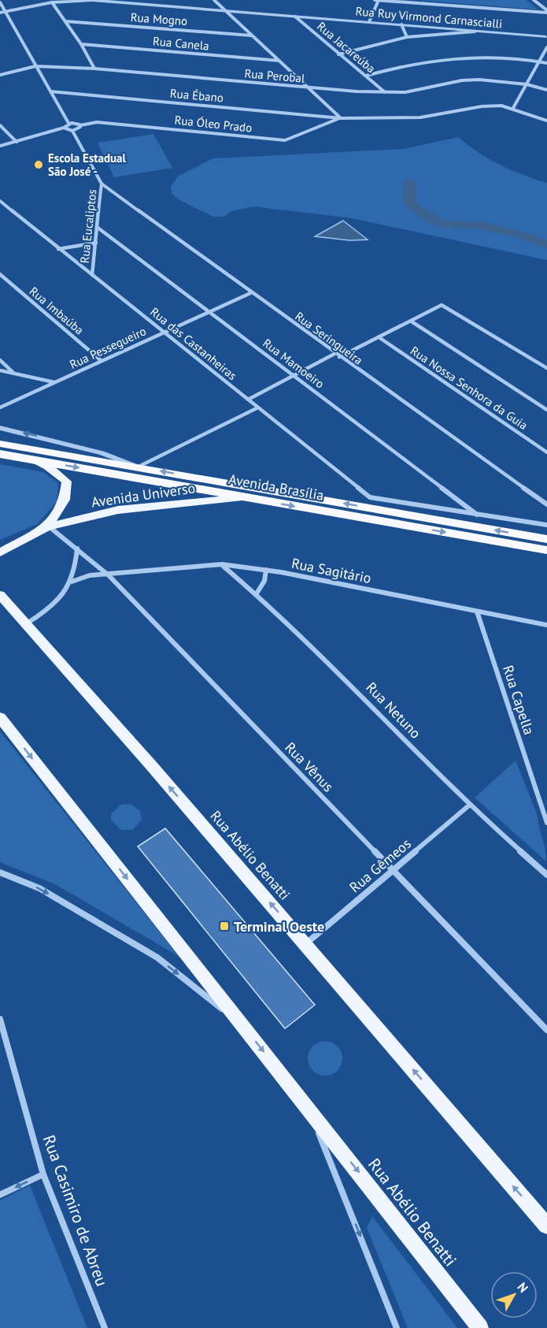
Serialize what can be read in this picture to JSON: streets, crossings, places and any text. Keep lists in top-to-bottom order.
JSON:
{
  "streets": {
    "highway": ["Avenida Brasília"],
    "main road": ["Avenida Universo", "Rua Abélio Benatti"],
    "street": [
      "Rua Ruy Virmond Carnascialli",
      "Rua Mogno",
      "Rua Canela",
      "Rua Jacareúba",
      "Rua Perobal",
      "Rua Ébano",
      "Rua Óleo Prado",
      "Rua Eucaliptos",
      "Rua Imbaúba",
      "Rua Seringueira",
      "Rua das Castanheiras",
      "Rua Pessegueiro",
      "Rua Mamoeiro",
      "Rua Nossa Senhora da Guia",
      "Rua Sagitário",
      "Rua Capella",
      "Rua Netuno",
      "Rua Vênus",
      "Rua Gêmeos",
      "Rua Casimiro de Abreu"
    ]
  },
  "crossings": [
    ["Rua Ruy Virmond Carnascialli", "Rua Jacareúba"],
    ["Rua Jacareúba", "Rua Perobal"],
    ["Rua Ébano", "Rua Óleo Prado"],
    ["Rua Eucaliptos", "Rua Seringueira"],
    ["Rua Eucaliptos", "Rua das Castanheiras"],
    ["Rua Eucaliptos", "Rua Mamoeiro"],
    ["Rua Imbaúba", "Rua Pessegueiro"],
    ["Rua Seringueira", "Rua Pessegueiro"],
    ["Rua das Castanheiras", "Rua Pessegueiro"],
    ["Rua das Castanheiras", "Rua Mamoeiro"],
    ["Rua Pessegueiro", "Rua Mamoeiro"],
    ["Avenida Brasília", "Avenida Universo"],
    ["Avenida Universo", "Rua Vênus"],
    ["Rua Sagitário", "Rua Capella"],
    ["Rua Sagitário", "Rua Netuno"],
    ["Rua Sagitário", "Rua Vênus"],
    ["Rua Netuno", "Rua Gêmeos"],
    ["Rua Vênus", "Rua Gêmeos"],
    ["Rua Abélio Benatti", "Rua Gêmeos"]
  ],
  "places": {
    "other": ["Escola Estadual São José -"],
    "transit": ["Terminal Oeste"]
  },
  "north": "top right"
}
